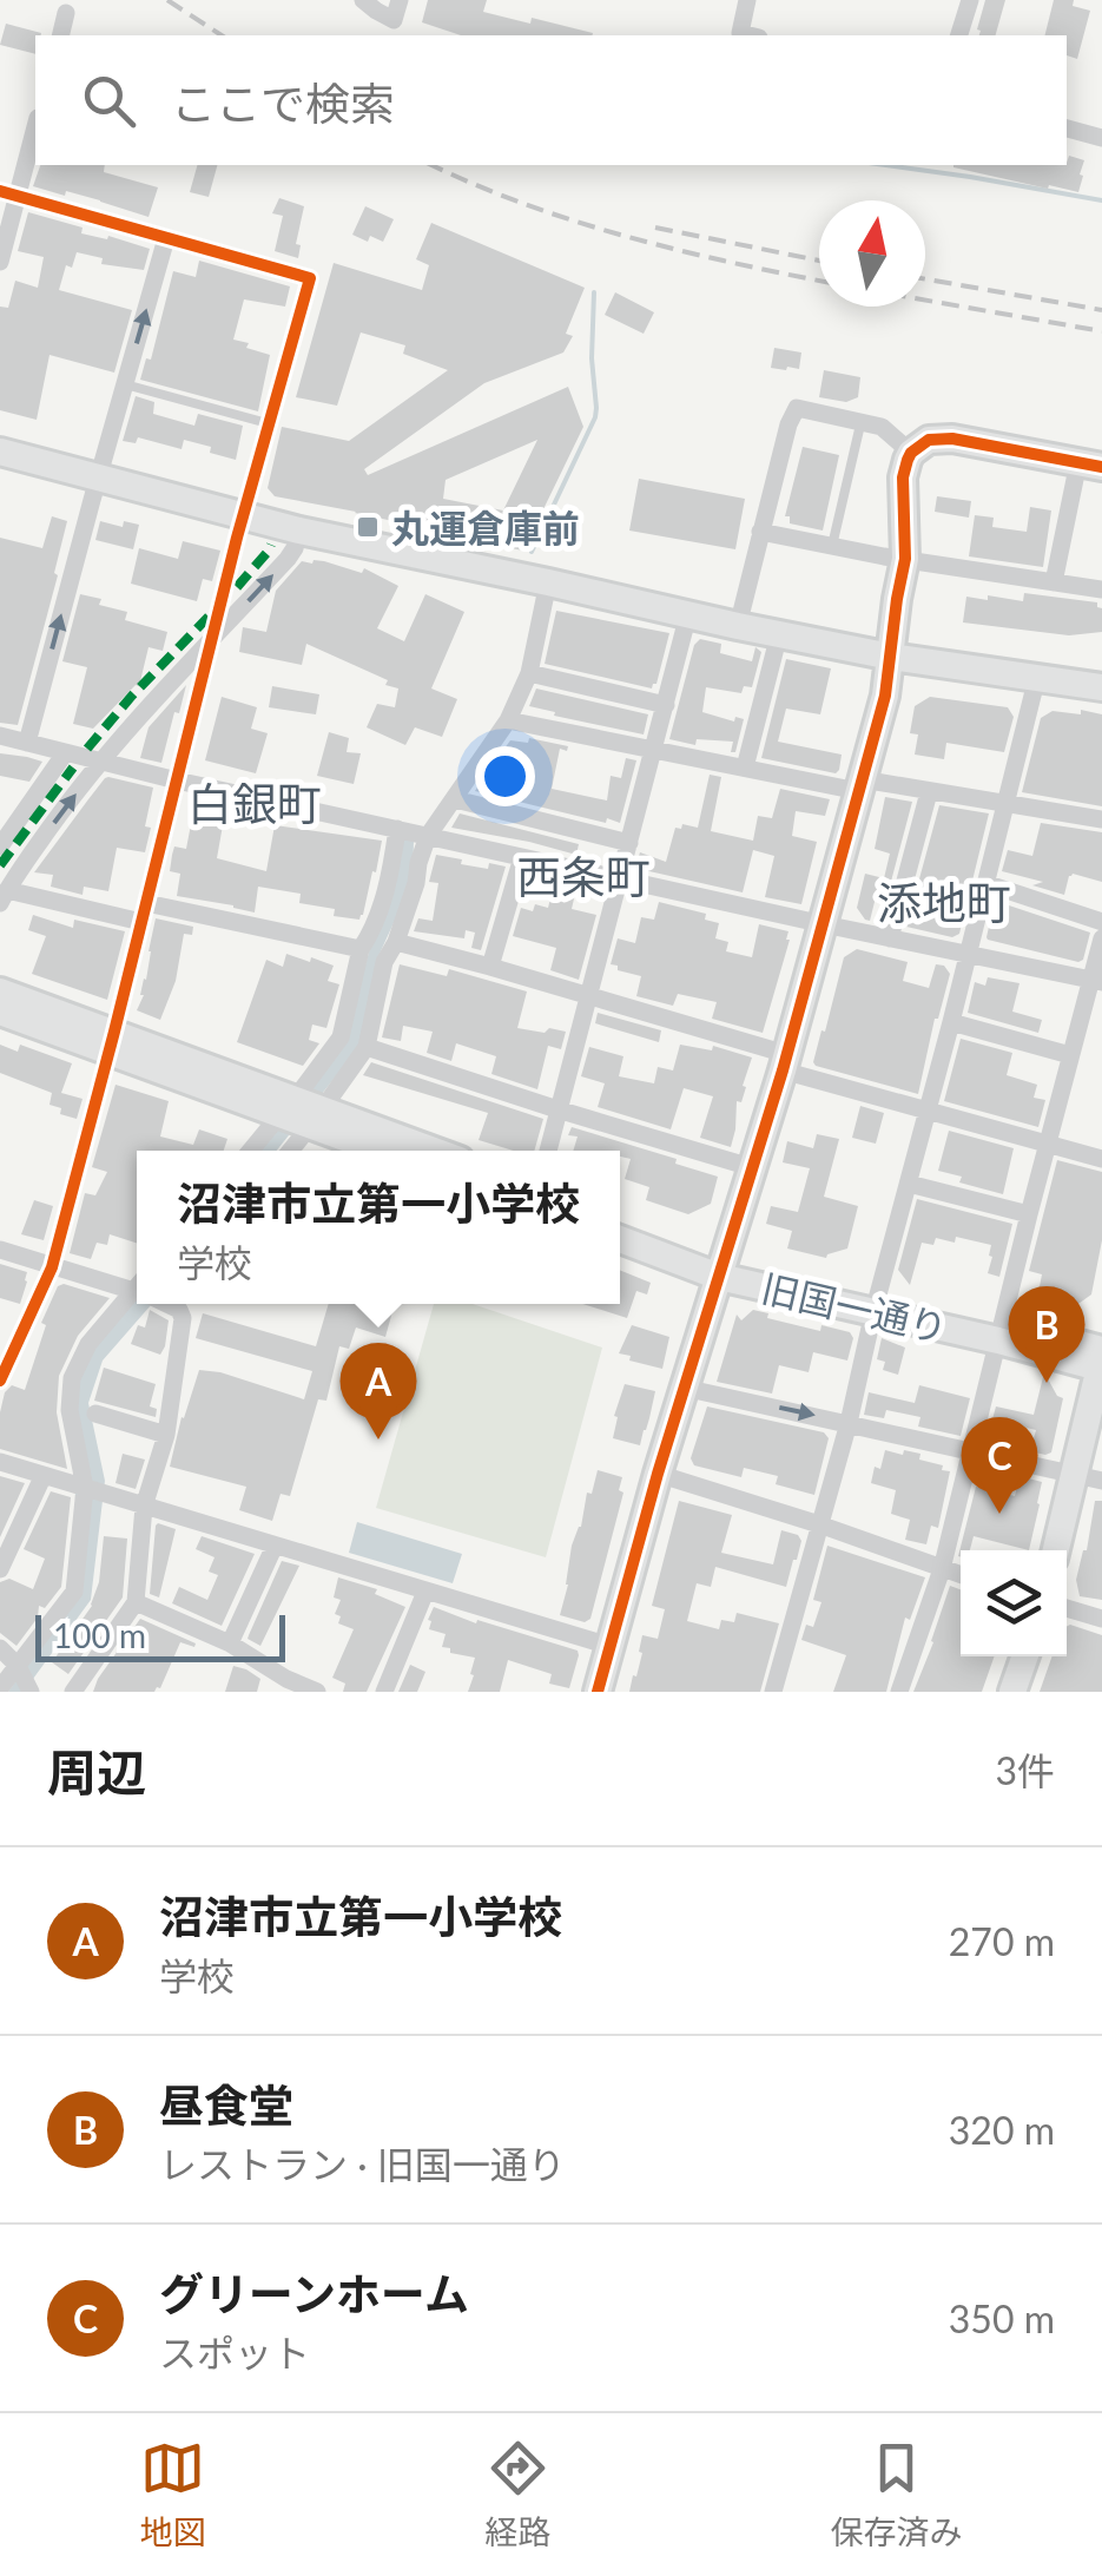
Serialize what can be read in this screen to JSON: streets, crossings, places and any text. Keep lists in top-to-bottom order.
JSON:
{
  "streets": {
    "street": ["旧国一通り"]
  },
  "districts": ["白銀町", "西条町", "添地町"],
  "places": {
    "transit": ["丸運倉庫前"]
  },
  "scale_bar": "100 m",
  "north": "top",
  "page": {
    "search": "ここで検索",
    "popup": ["沼津市立第一小学校", "学校"],
    "pins": ["B", "A", "C"],
    "scale": "100 m",
    "heading": ["周辺", "3件"],
    "list": [
      {
        "mark": "A",
        "name": "沼津市立第一小学校",
        "note": "学校",
        "value": "270 m"
      },
      {
        "mark": "B",
        "name": "昼食堂",
        "note": "レストラン · 旧国一通り",
        "value": "320 m"
      },
      {
        "mark": "C",
        "name": "グリーンホーム",
        "note": "スポット",
        "value": "350 m"
      }
    ],
    "nav": ["地図", "経路", "保存済み"]
  }
}
